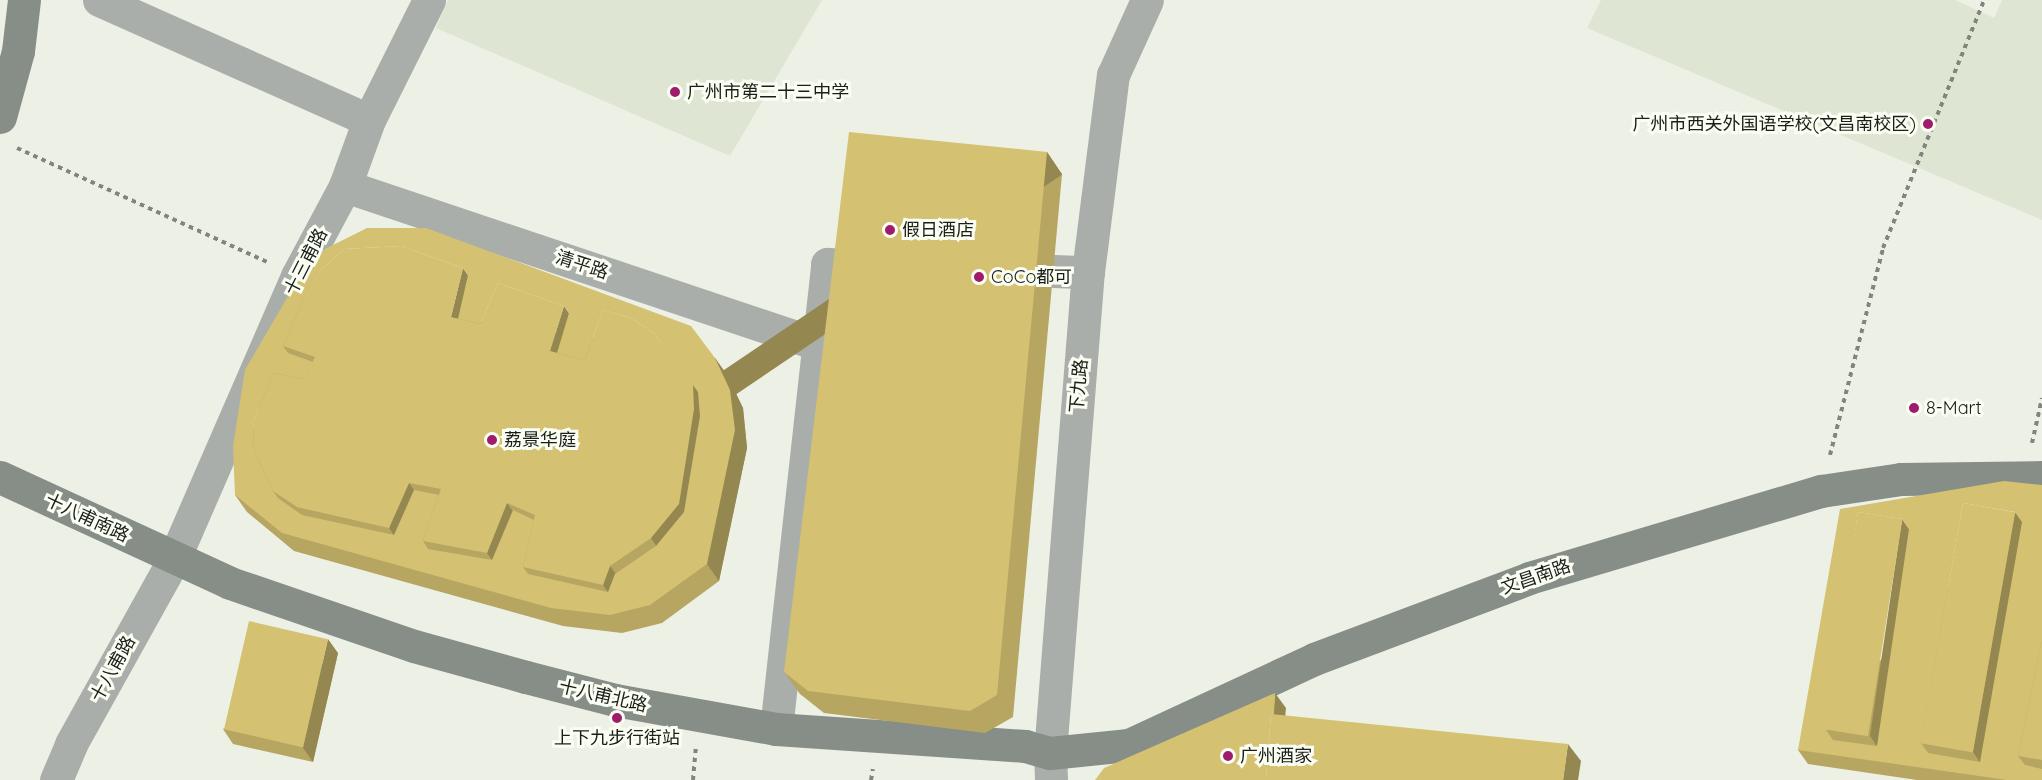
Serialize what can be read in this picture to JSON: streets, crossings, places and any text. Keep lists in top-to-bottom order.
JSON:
{
  "streets": {
    "street": [
      "十三甫路",
      "清平路",
      "下九路",
      "十八甫南路",
      "文昌南路",
      "十八甫路",
      "十八甫北路"
    ]
  },
  "crossings": [
    ["十三甫路", "清平路"],
    ["十三甫路", "十八甫南路"],
    ["十三甫路", "十八甫路"],
    ["十三甫路", "十八甫北路"],
    ["下九路", "文昌南路"],
    ["下九路", "十八甫北路"],
    ["十八甫南路", "十八甫路"],
    ["十八甫南路", "十八甫北路"],
    ["文昌南路", "十八甫北路"],
    ["十八甫路", "十八甫北路"]
  ],
  "places": [
    "广州市第二十三中学",
    "广州市西关外国语学校(文昌南校区)",
    "假日酒店",
    "CoCo都可",
    "8-Mart",
    "荔景华庭",
    "上下九步行街站",
    "广州酒家"
  ]
}
